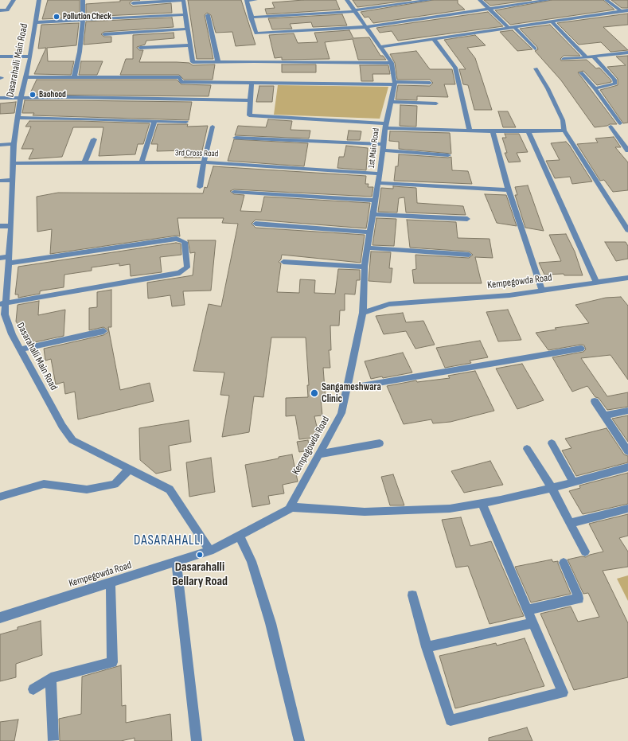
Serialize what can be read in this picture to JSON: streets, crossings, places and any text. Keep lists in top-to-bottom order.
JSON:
{
  "streets": {
    "street": [
      "Dasarahalli Main Road",
      "1st Main Road",
      "3rd Cross Road",
      "Kempegowda Road"
    ]
  },
  "crossings": [
    ["Dasarahalli Main Road", "3rd Cross Road"],
    ["Dasarahalli Main Road", "Kempegowda Road"],
    ["1st Main Road", "3rd Cross Road"],
    ["1st Main Road", "Kempegowda Road"]
  ],
  "districts": ["DASARAHALLI"],
  "places": [
    "Pollution Check",
    "Baohood",
    "Sangameshwara Clinic",
    "Dasarahalli Bellary Road"
  ]
}
